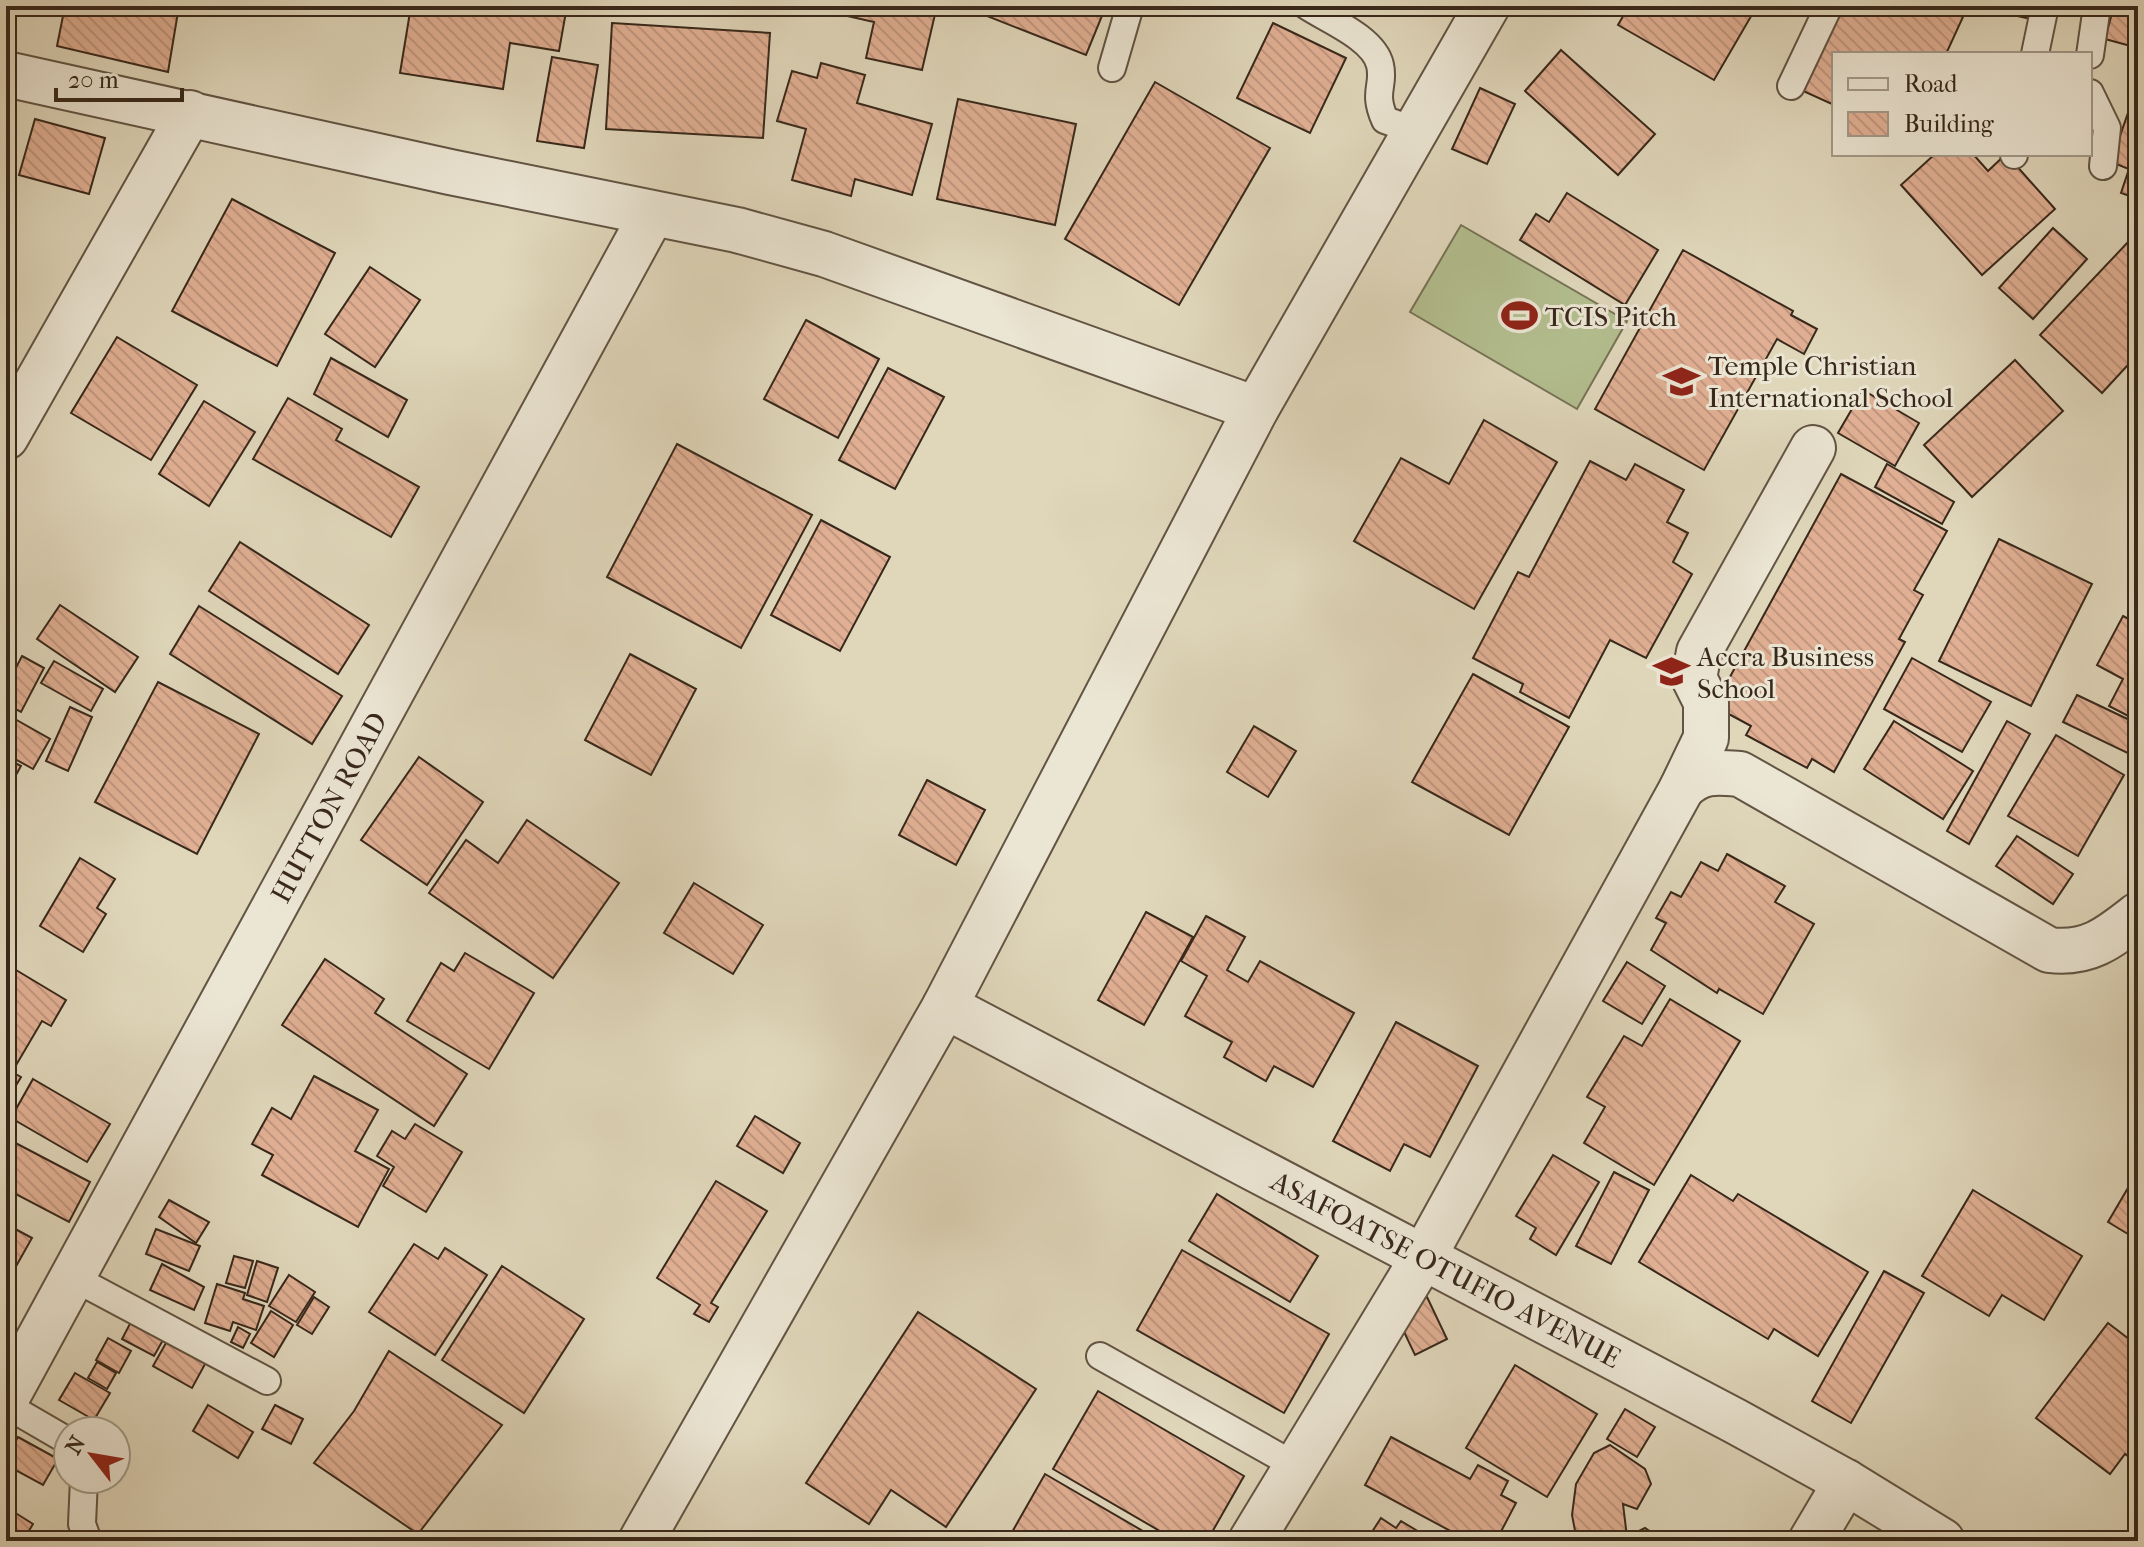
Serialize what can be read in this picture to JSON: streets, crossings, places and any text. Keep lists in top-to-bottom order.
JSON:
{
  "streets": {
    "street": ["HUTTON ROAD", "ASAFOATSE OTUFIO AVENUE"]
  },
  "places": {
    "sports": ["TCIS Pitch"],
    "school or university": ["Temple Christian International School", "Accra Business School"]
  },
  "legend": ["Road", "Building"],
  "scale_bar": "20 m",
  "north": "top left"
}
